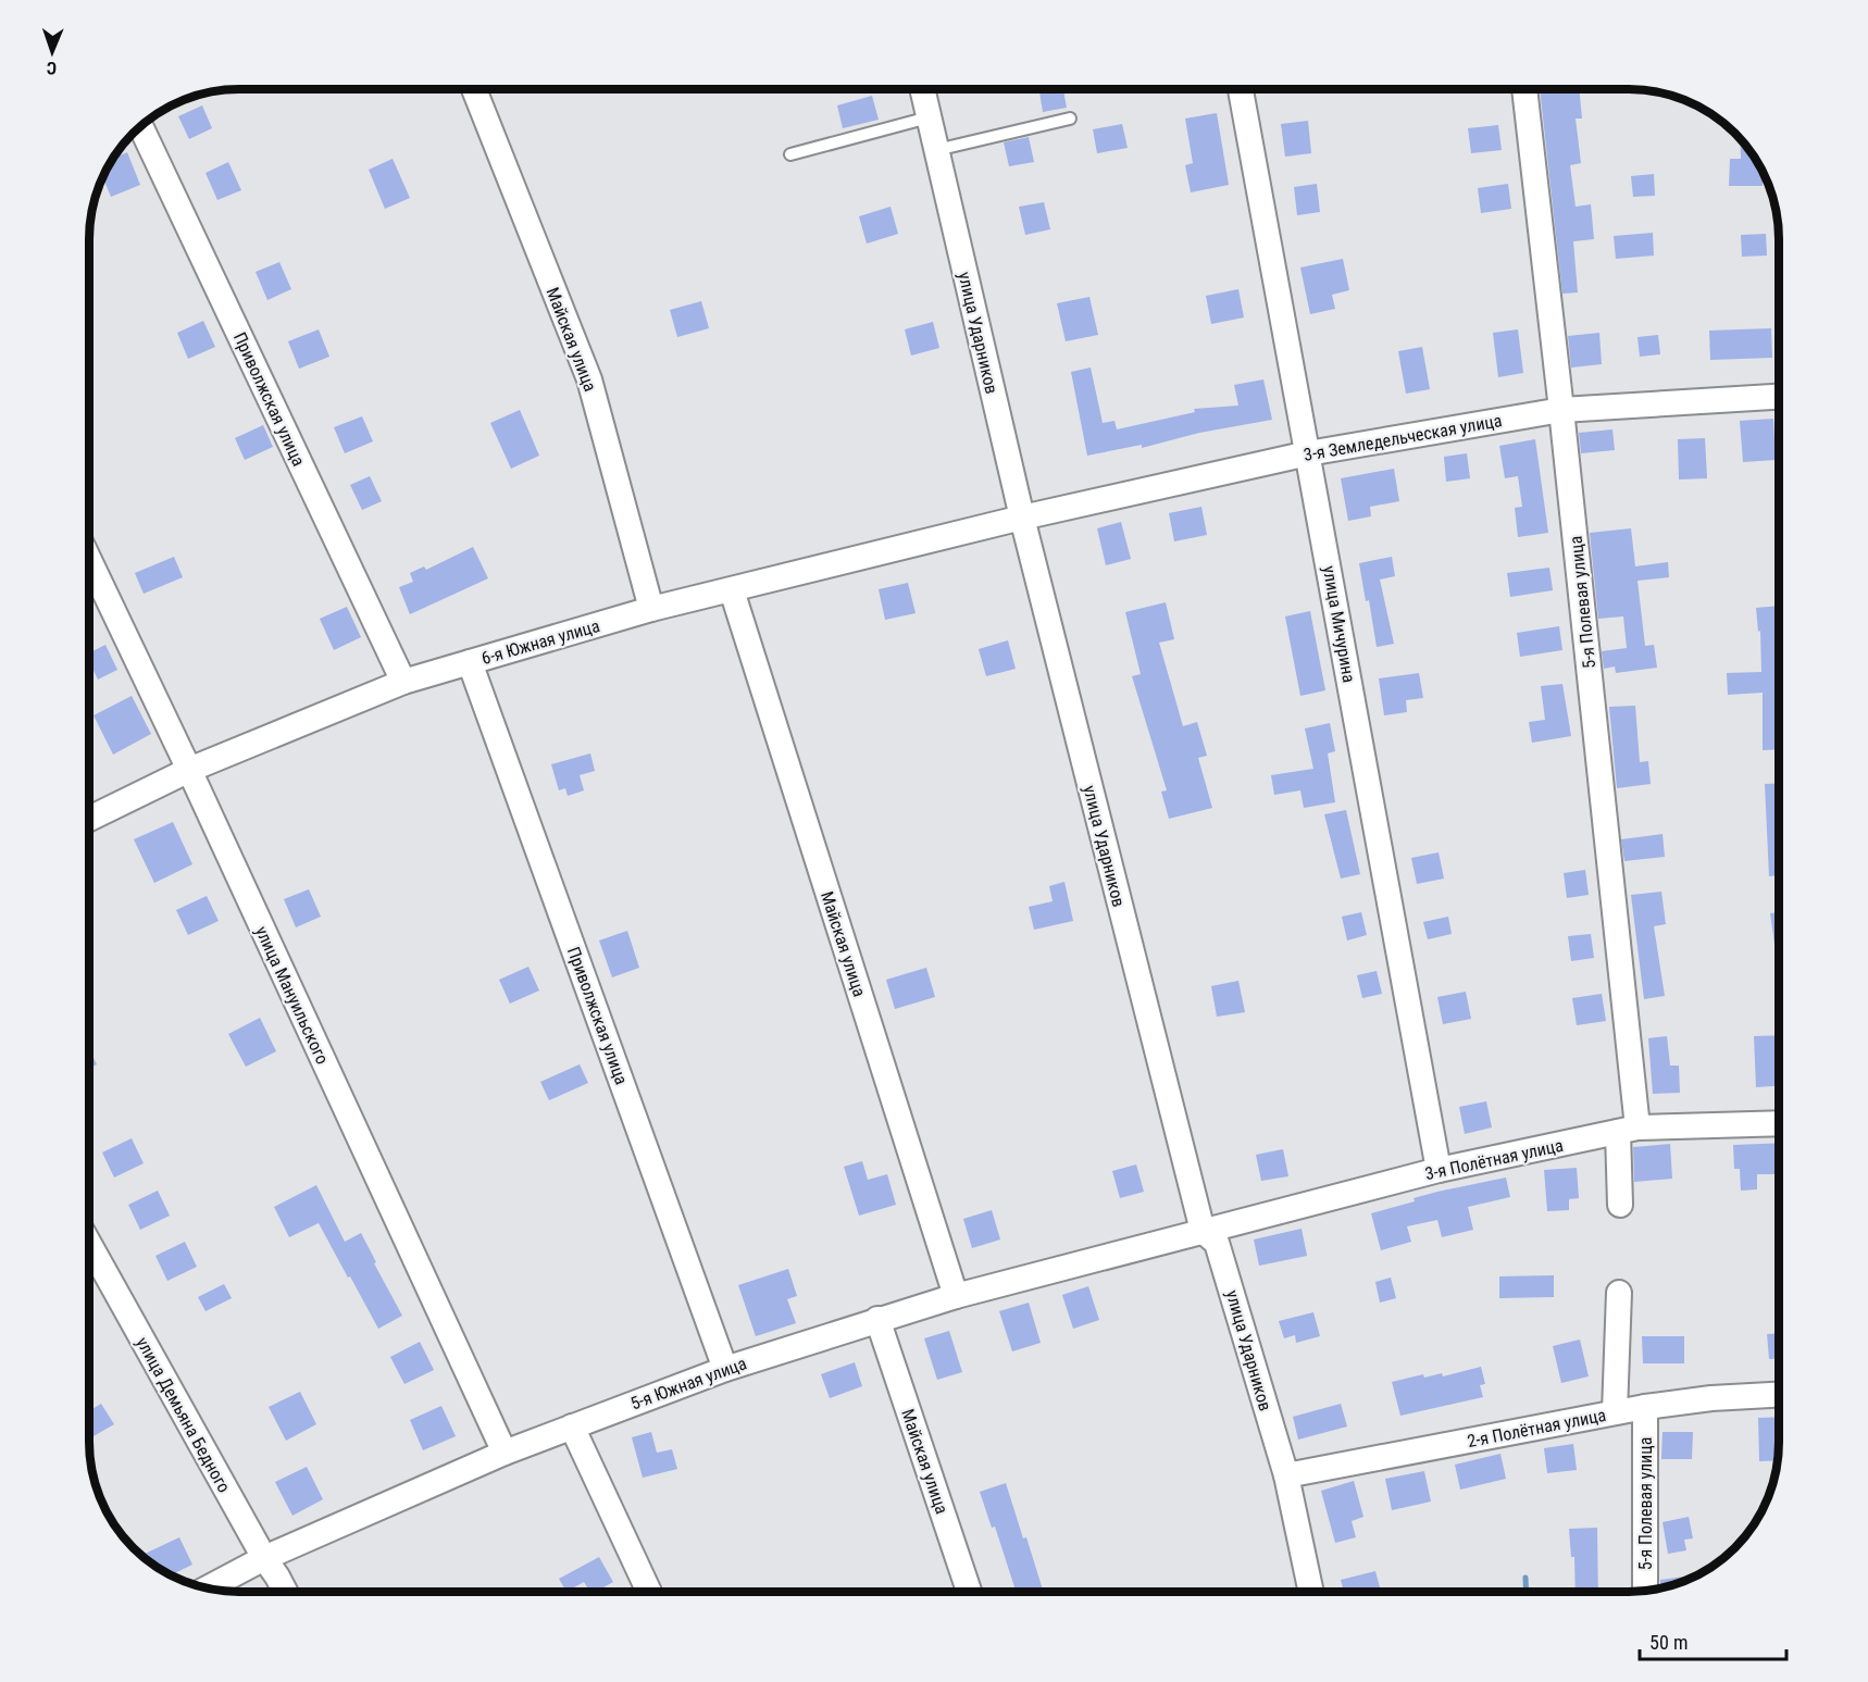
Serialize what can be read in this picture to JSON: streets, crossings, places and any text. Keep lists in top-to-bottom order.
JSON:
{
  "streets": {
    "street": [
      "улица Ударников",
      "Майская улица",
      "Приволжская улица",
      "3-я Земледельческая улица",
      "5-я Полевая улица",
      "улица Мичурина",
      "6-я Южная улица",
      "улица Мануильского",
      "3-я Полётная улица",
      "5-я Южная улица",
      "улица Демьяна Бедного",
      "2-я Полётная улица"
    ]
  },
  "crossings": [
    ["улица Ударников", "3-я Земледельческая улица"],
    ["улица Ударников", "6-я Южная улица"],
    ["улица Ударников", "3-я Полётная улица"],
    ["улица Ударников", "5-я Южная улица"],
    ["улица Ударников", "2-я Полётная улица"],
    ["Майская улица", "6-я Южная улица"],
    ["Майская улица", "5-я Южная улица"],
    ["Приволжская улица", "6-я Южная улица"],
    ["Приволжская улица", "5-я Южная улица"],
    ["3-я Земледельческая улица", "5-я Полевая улица"],
    ["3-я Земледельческая улица", "улица Мичурина"],
    ["3-я Земледельческая улица", "6-я Южная улица"],
    ["5-я Полевая улица", "3-я Полётная улица"],
    ["5-я Полевая улица", "2-я Полётная улица"],
    ["улица Мичурина", "3-я Полётная улица"],
    ["6-я Южная улица", "улица Мануильского"],
    ["улица Мануильского", "5-я Южная улица"],
    ["3-я Полётная улица", "5-я Южная улица"],
    ["5-я Южная улица", "улица Демьяна Бедного"]
  ],
  "scale_bar": "50 m",
  "north": "bottom"
}
